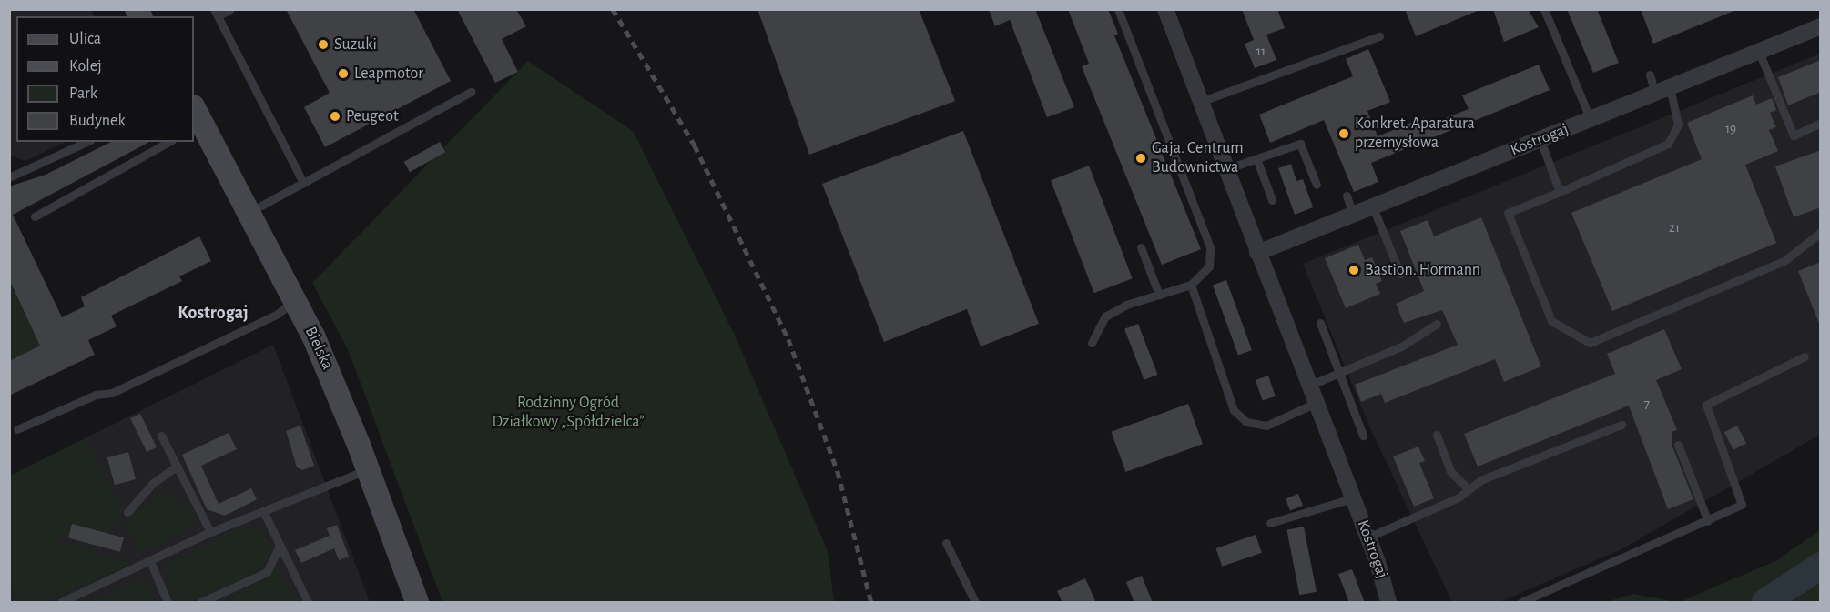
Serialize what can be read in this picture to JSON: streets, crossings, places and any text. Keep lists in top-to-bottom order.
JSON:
{
  "streets": {
    "main road": ["Bielska"],
    "street": ["Kostrogaj"]
  },
  "districts": ["Kostrogaj"],
  "parks": ["Rodzinny Ogród Działkowy „Spółdzielca”"],
  "places": [
    "Suzuki",
    "Leapmotor",
    "Peugeot",
    "Konkret. Aparatura przemysłowa",
    "Gaja. Centrum Budownictwa",
    "Bastion. Hormann"
  ],
  "house_numbers": [
    "11",
    "19",
    "21",
    "7"
  ],
  "legend": [
    "Ulica",
    "Kolej",
    "Park",
    "Budynek"
  ]
}
